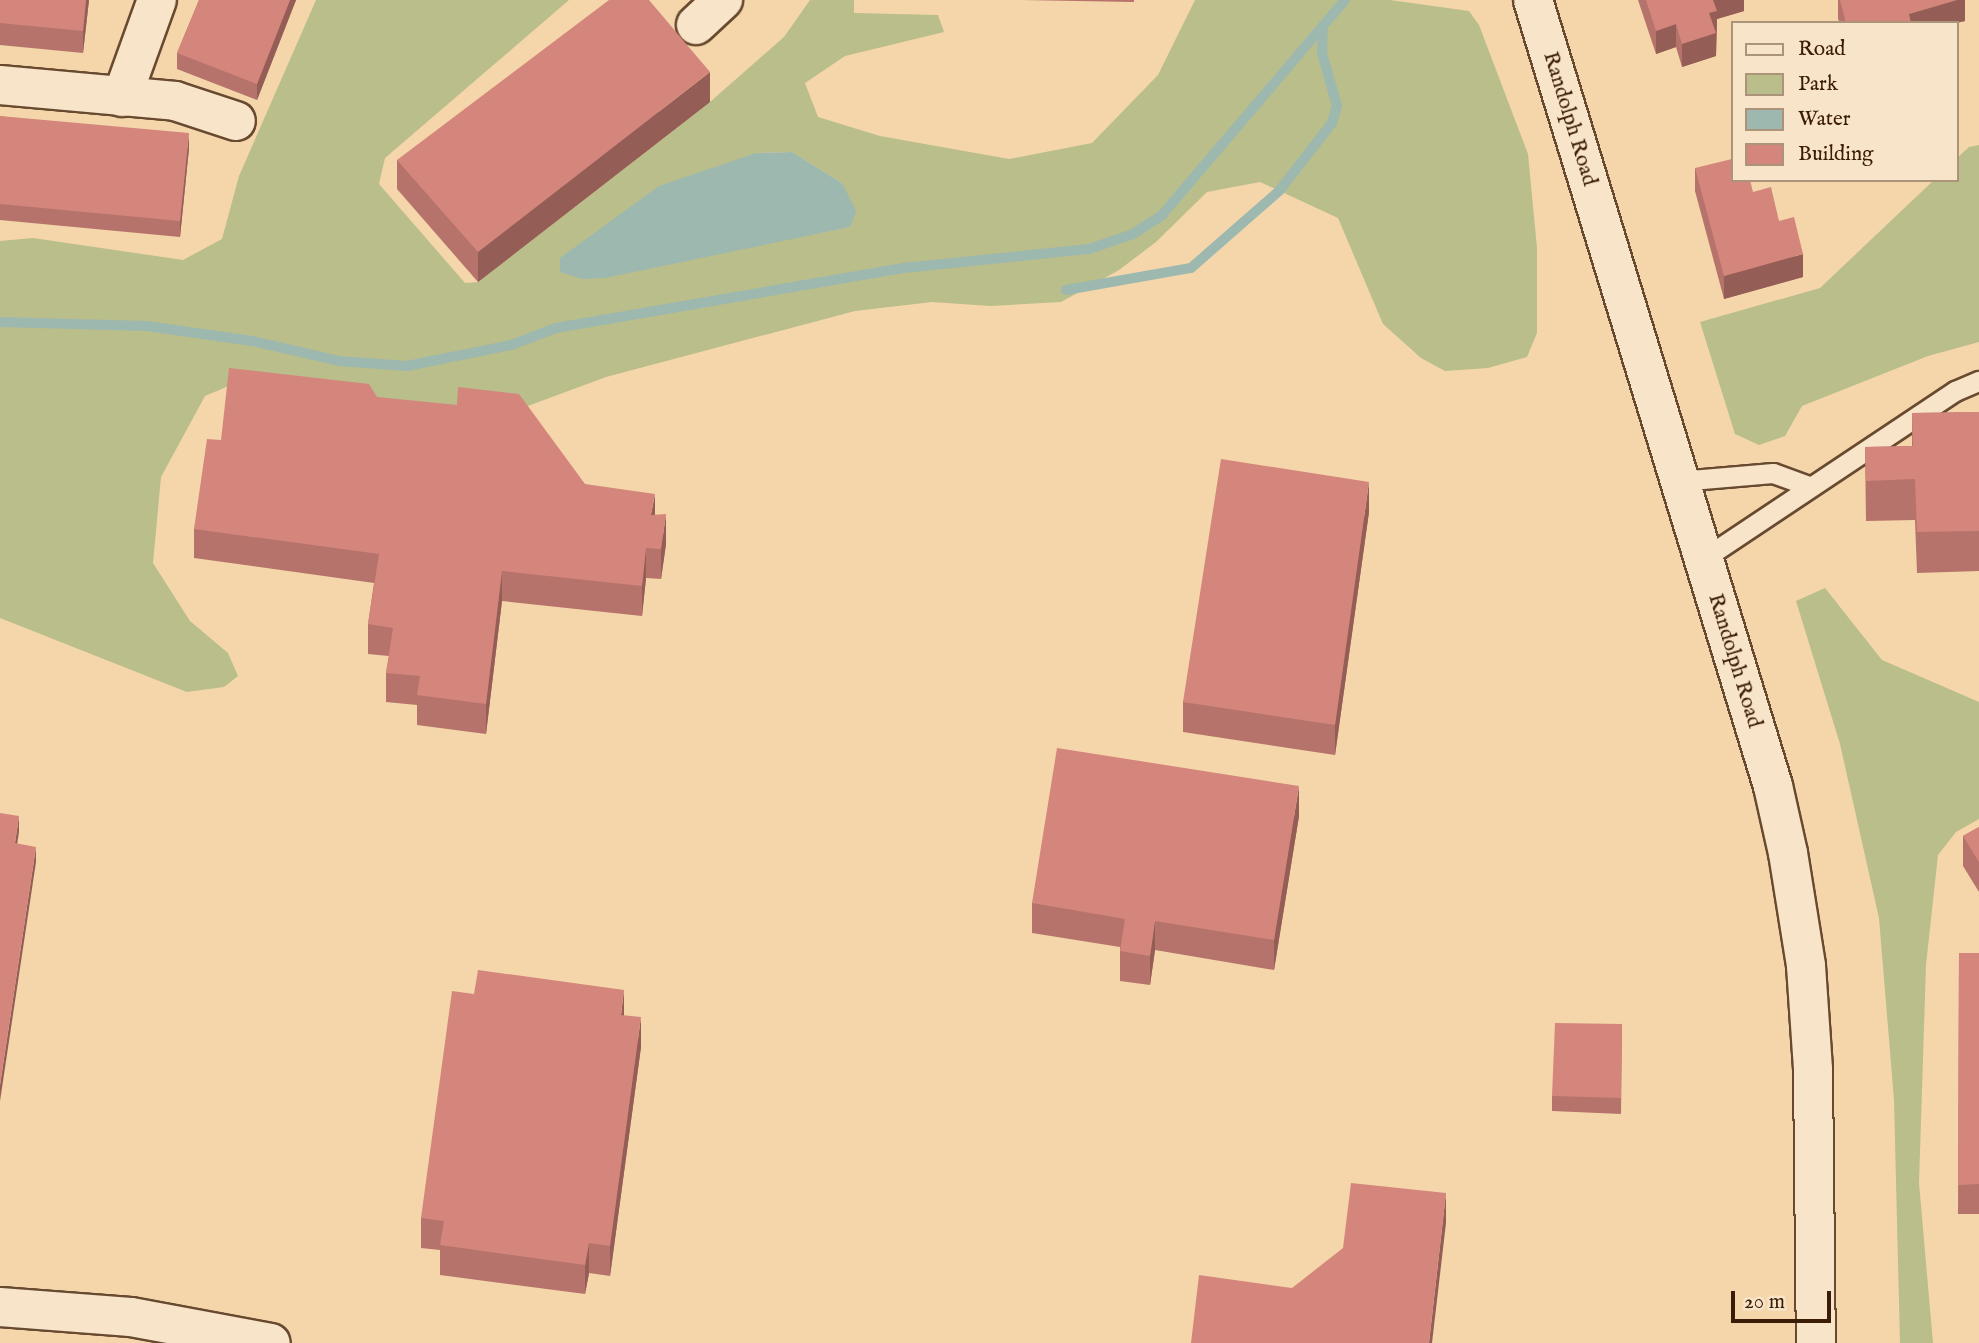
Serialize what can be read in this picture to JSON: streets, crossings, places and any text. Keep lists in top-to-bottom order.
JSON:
{
  "streets": {
    "main road": ["Randolph Road"]
  },
  "legend": [
    "Road",
    "Park",
    "Water",
    "Building"
  ],
  "scale_bar": "20 m"
}
